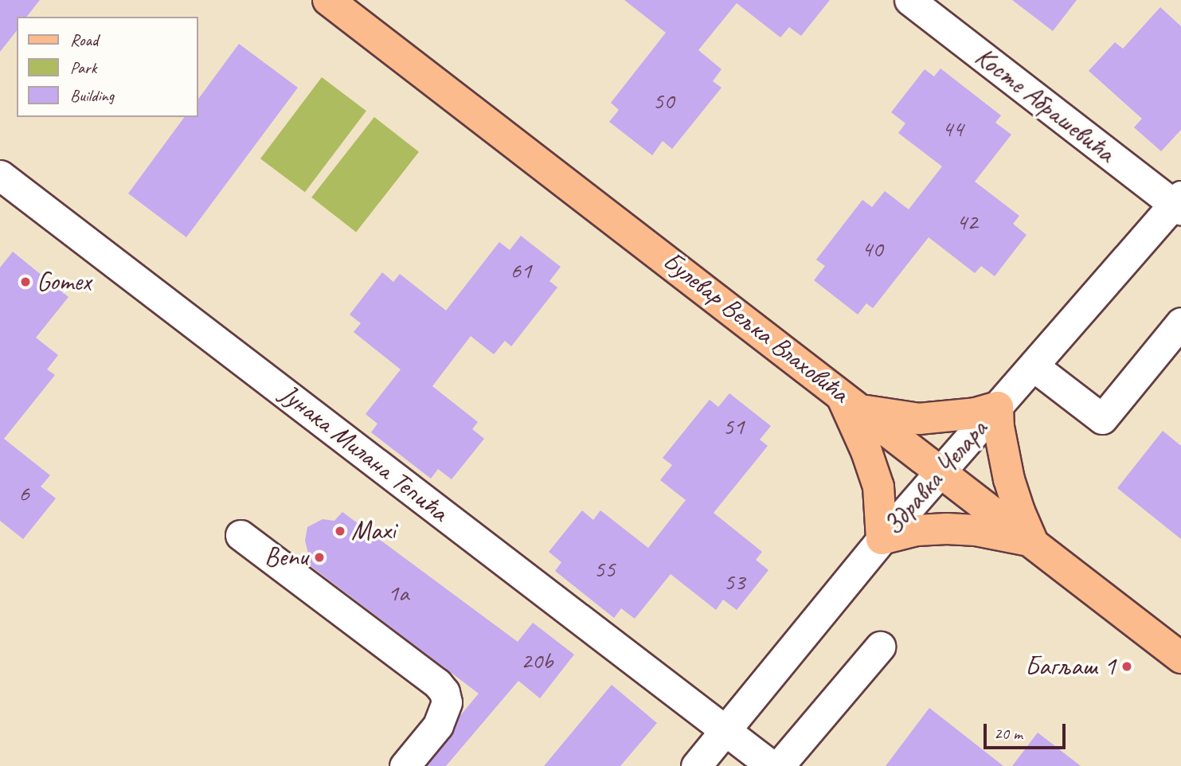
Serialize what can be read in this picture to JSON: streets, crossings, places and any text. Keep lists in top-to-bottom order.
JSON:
{
  "streets": {
    "main road": ["Булевар Вељка Влаховића"],
    "street": ["Косте Абрашевића", "Јунака Милана Тепића", "Здравка Челара"]
  },
  "crossings": [
    ["Косте Абрашевића", "Здравка Челара"],
    ["Булевар Вељка Влаховића", "Здравка Челара"],
    ["Јунака Милана Тепића", "Здравка Челара"]
  ],
  "places": [
    "Gomex",
    "Maxi",
    "Benu",
    "Багљаш 1"
  ],
  "house_numbers": [
    "50",
    "44",
    "42",
    "40",
    "61",
    "51",
    "6",
    "55",
    "53",
    "1a",
    "20b"
  ],
  "legend": ["Road", "Park", "Building"],
  "scale_bar": "20 m"
}
